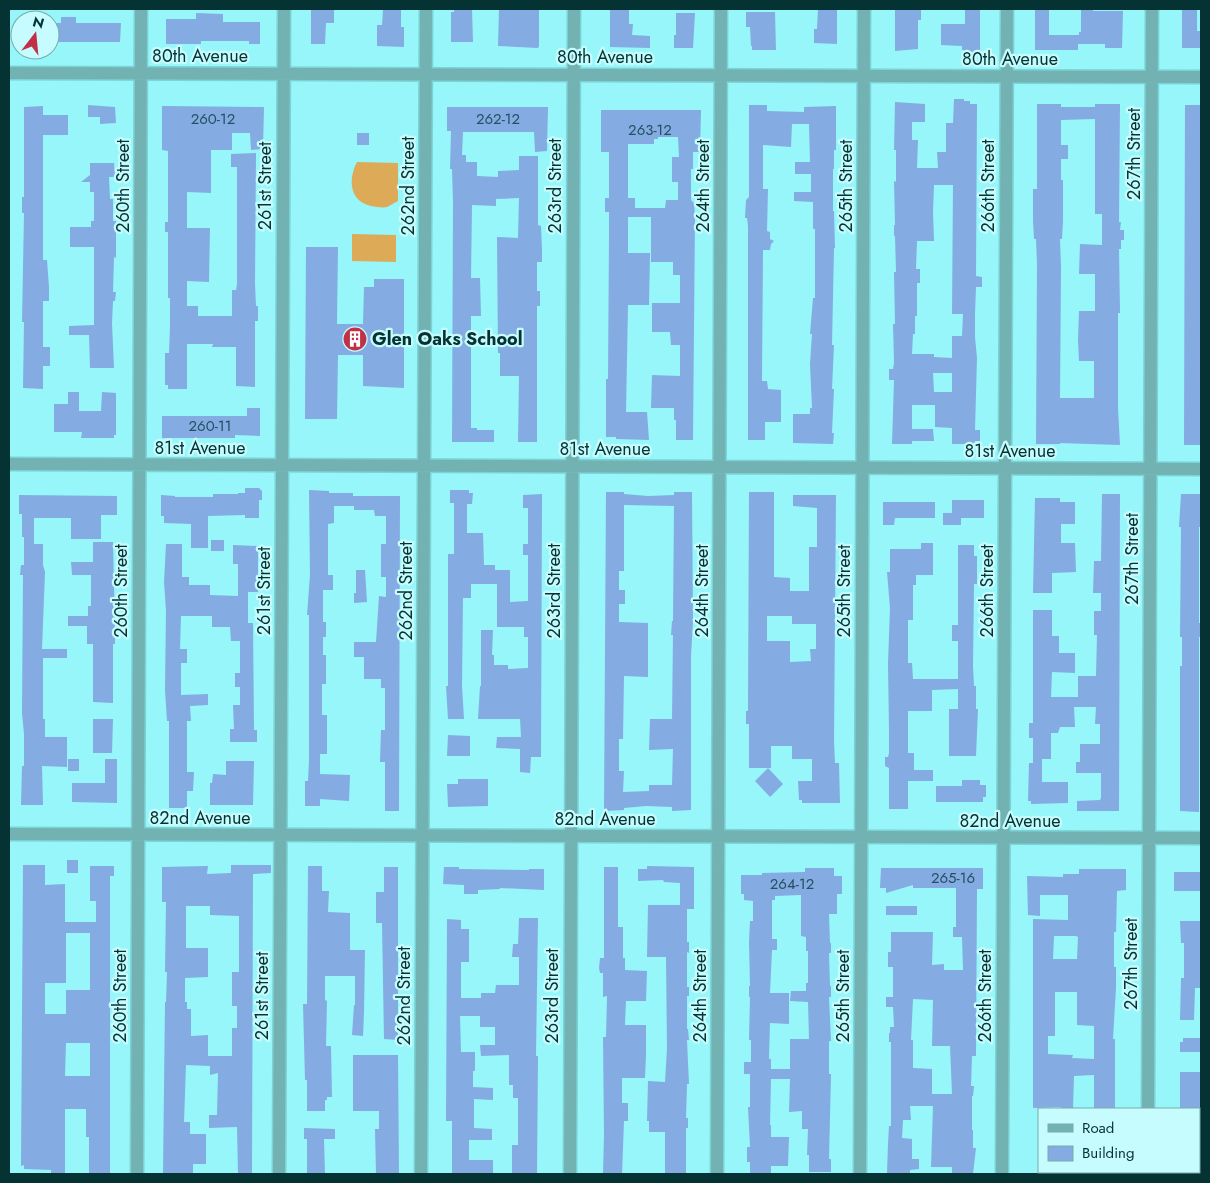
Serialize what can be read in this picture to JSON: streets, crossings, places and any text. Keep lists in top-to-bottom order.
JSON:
{
  "streets": {
    "street": [
      "80th Avenue",
      "267th Street",
      "260th Street",
      "261st Street",
      "262nd Street",
      "263rd Street",
      "264th Street",
      "265th Street",
      "266th Street",
      "81st Avenue",
      "82nd Avenue"
    ]
  },
  "crossings": [
    ["80th Avenue", "267th Street"],
    ["80th Avenue", "260th Street"],
    ["80th Avenue", "261st Street"],
    ["80th Avenue", "262nd Street"],
    ["80th Avenue", "263rd Street"],
    ["80th Avenue", "264th Street"],
    ["80th Avenue", "265th Street"],
    ["80th Avenue", "266th Street"],
    ["267th Street", "81st Avenue"],
    ["267th Street", "82nd Avenue"],
    ["260th Street", "81st Avenue"],
    ["260th Street", "82nd Avenue"],
    ["261st Street", "81st Avenue"],
    ["261st Street", "82nd Avenue"],
    ["262nd Street", "81st Avenue"],
    ["262nd Street", "82nd Avenue"],
    ["263rd Street", "81st Avenue"],
    ["263rd Street", "82nd Avenue"],
    ["264th Street", "81st Avenue"],
    ["264th Street", "82nd Avenue"],
    ["265th Street", "81st Avenue"],
    ["265th Street", "82nd Avenue"],
    ["266th Street", "81st Avenue"],
    ["266th Street", "82nd Avenue"]
  ],
  "places": {
    "building": ["Glen Oaks School"]
  },
  "house_numbers": [
    "260-12",
    "262-12",
    "263-12",
    "260-11",
    "265-16",
    "264-12"
  ],
  "legend": ["Road", "Building"],
  "north": "top"
}
